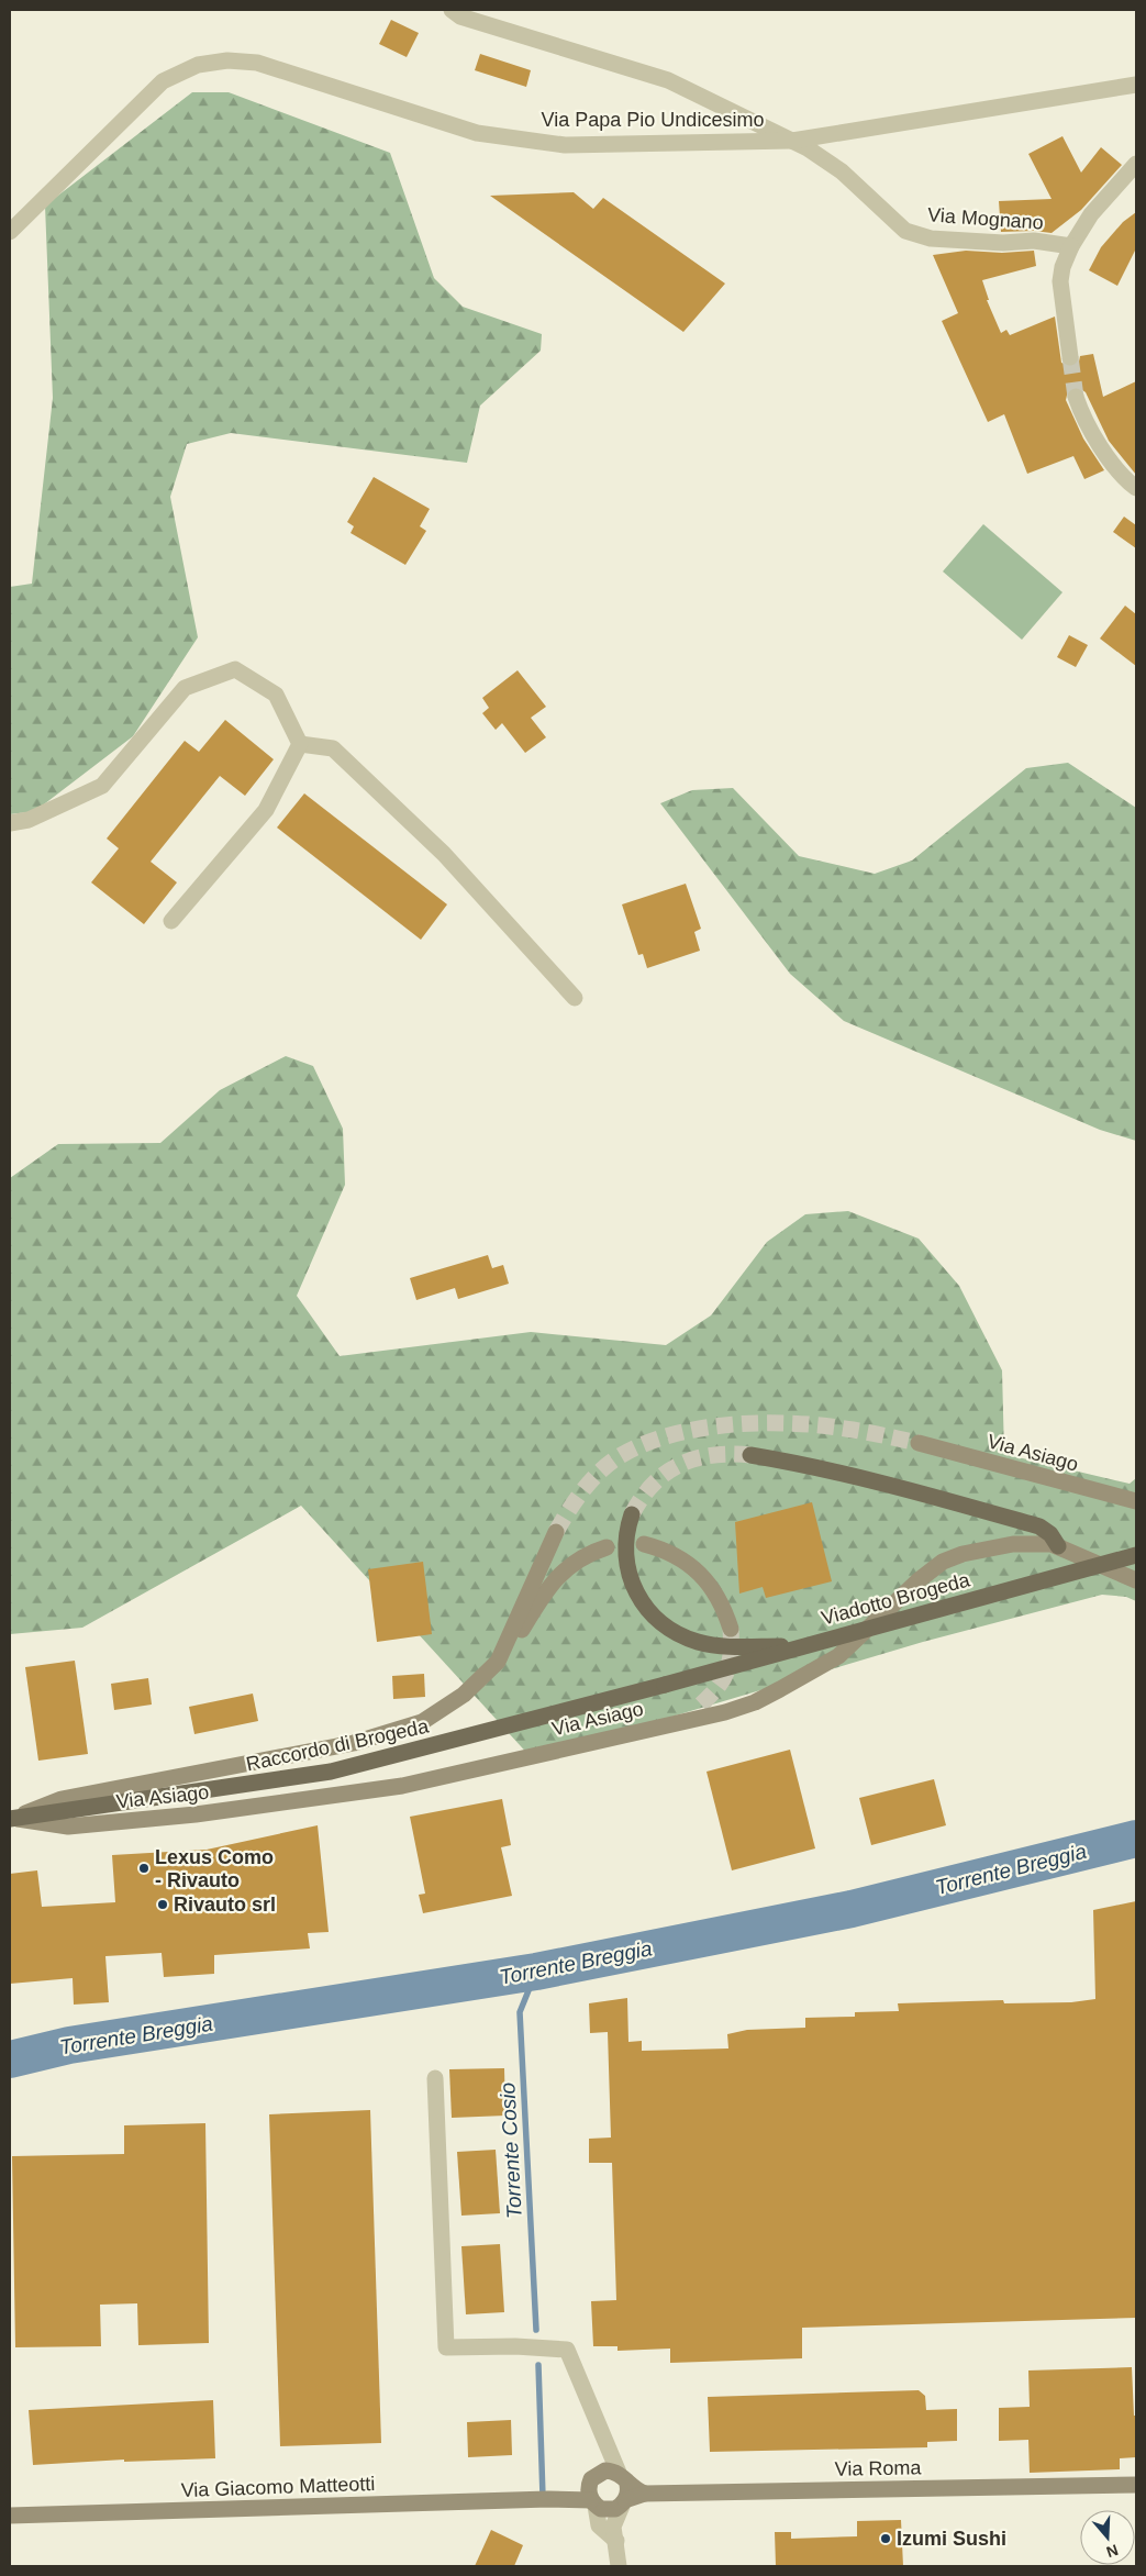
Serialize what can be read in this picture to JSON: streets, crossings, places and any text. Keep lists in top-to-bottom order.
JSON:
{
  "streets": {
    "main road": ["Viadotto Brogeda", "Raccordo di Brogeda"],
    "street": [
      "Via Papa Pio Undicesimo",
      "Via Mognano",
      "Via Asiago",
      "Via Roma",
      "Via Giacomo Matteotti"
    ]
  },
  "crossings": [
    ["Via Papa Pio Undicesimo", "Via Mognano"],
    ["Via Asiago", "Raccordo di Brogeda"],
    ["Viadotto Brogeda", "Raccordo di Brogeda"]
  ],
  "water": ["Torrente Breggia", "Torrente Cosio"],
  "places": ["Lexus Como - Rivauto", "Rivauto srl", "Izumi Sushi"],
  "north": "bottom"
}
